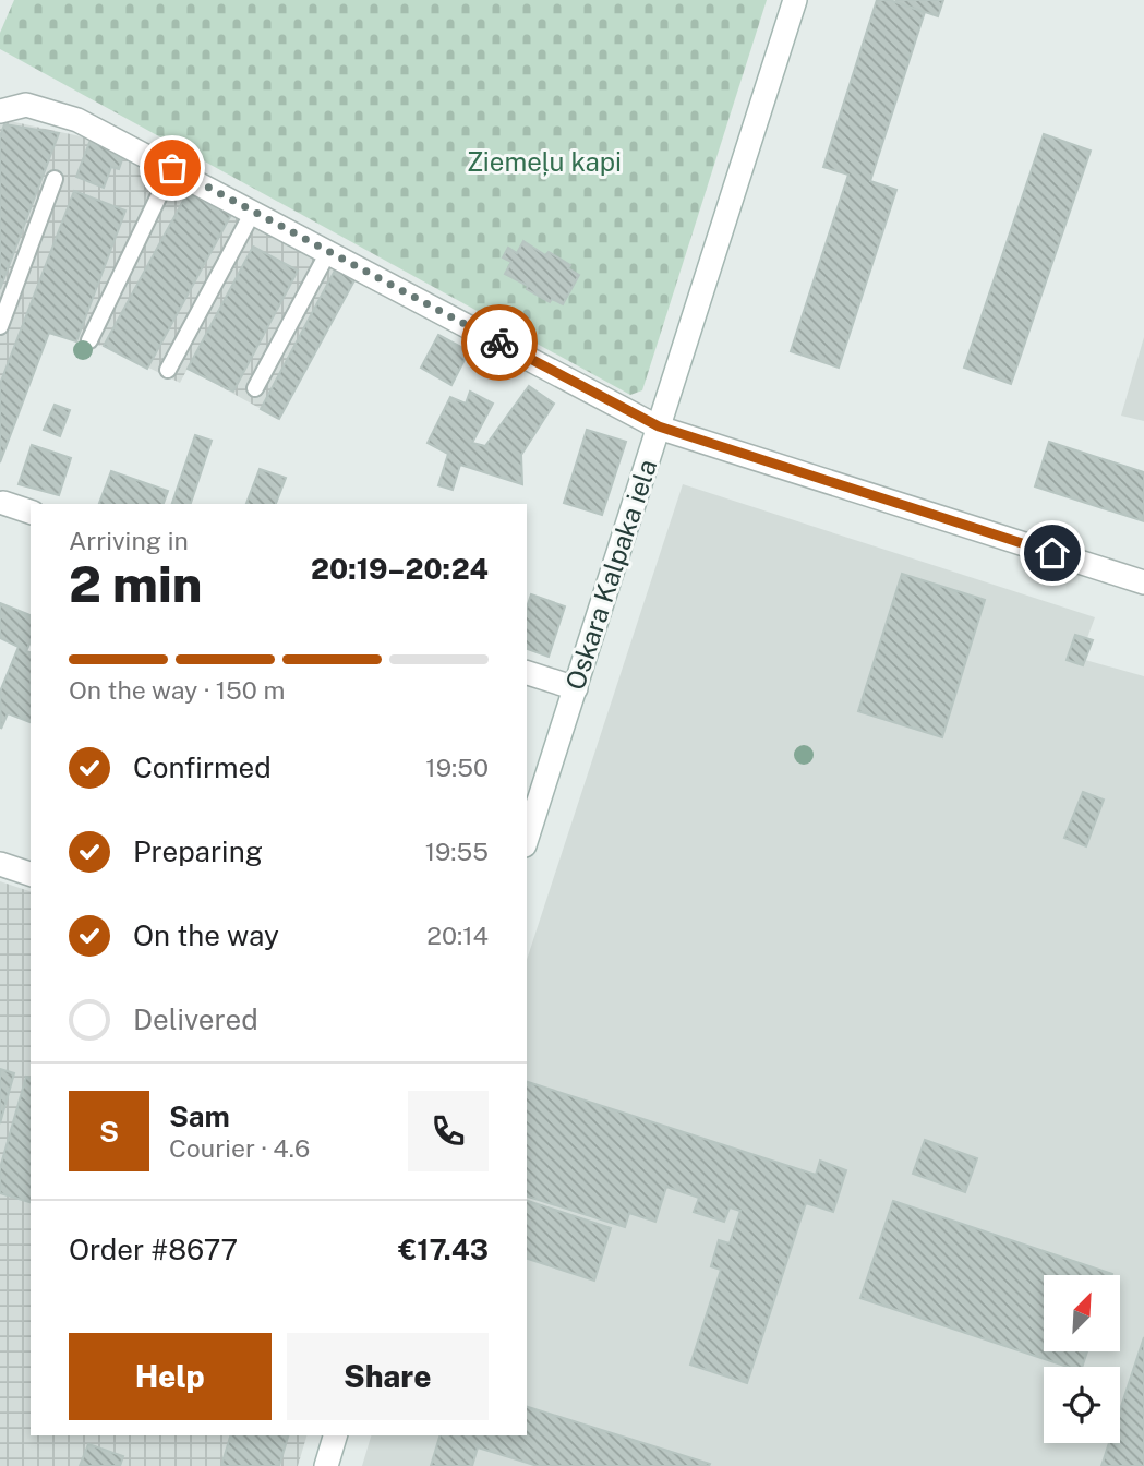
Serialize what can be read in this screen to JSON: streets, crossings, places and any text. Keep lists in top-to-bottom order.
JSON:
{
  "streets": {
    "street": ["Oskara Kalpaka iela"]
  },
  "parks": ["Ziemeļu kapi"],
  "north": "top right",
  "page": {
    "heading": ["2 min", "Arriving in", "20:19–20:24"],
    "panel": [
      "Sam",
      "Courier · 4.6",
      "Order #8677",
      "€17.43"
    ],
    "bar": "On the way · 150 m",
    "list": [
      ["Confirmed", "19:50"],
      ["Preparing", "19:55"],
      ["On the way", "20:14"],
      "Delivered"
    ],
    "round": "S",
    "buttons": ["Help", "Share"]
  }
}
